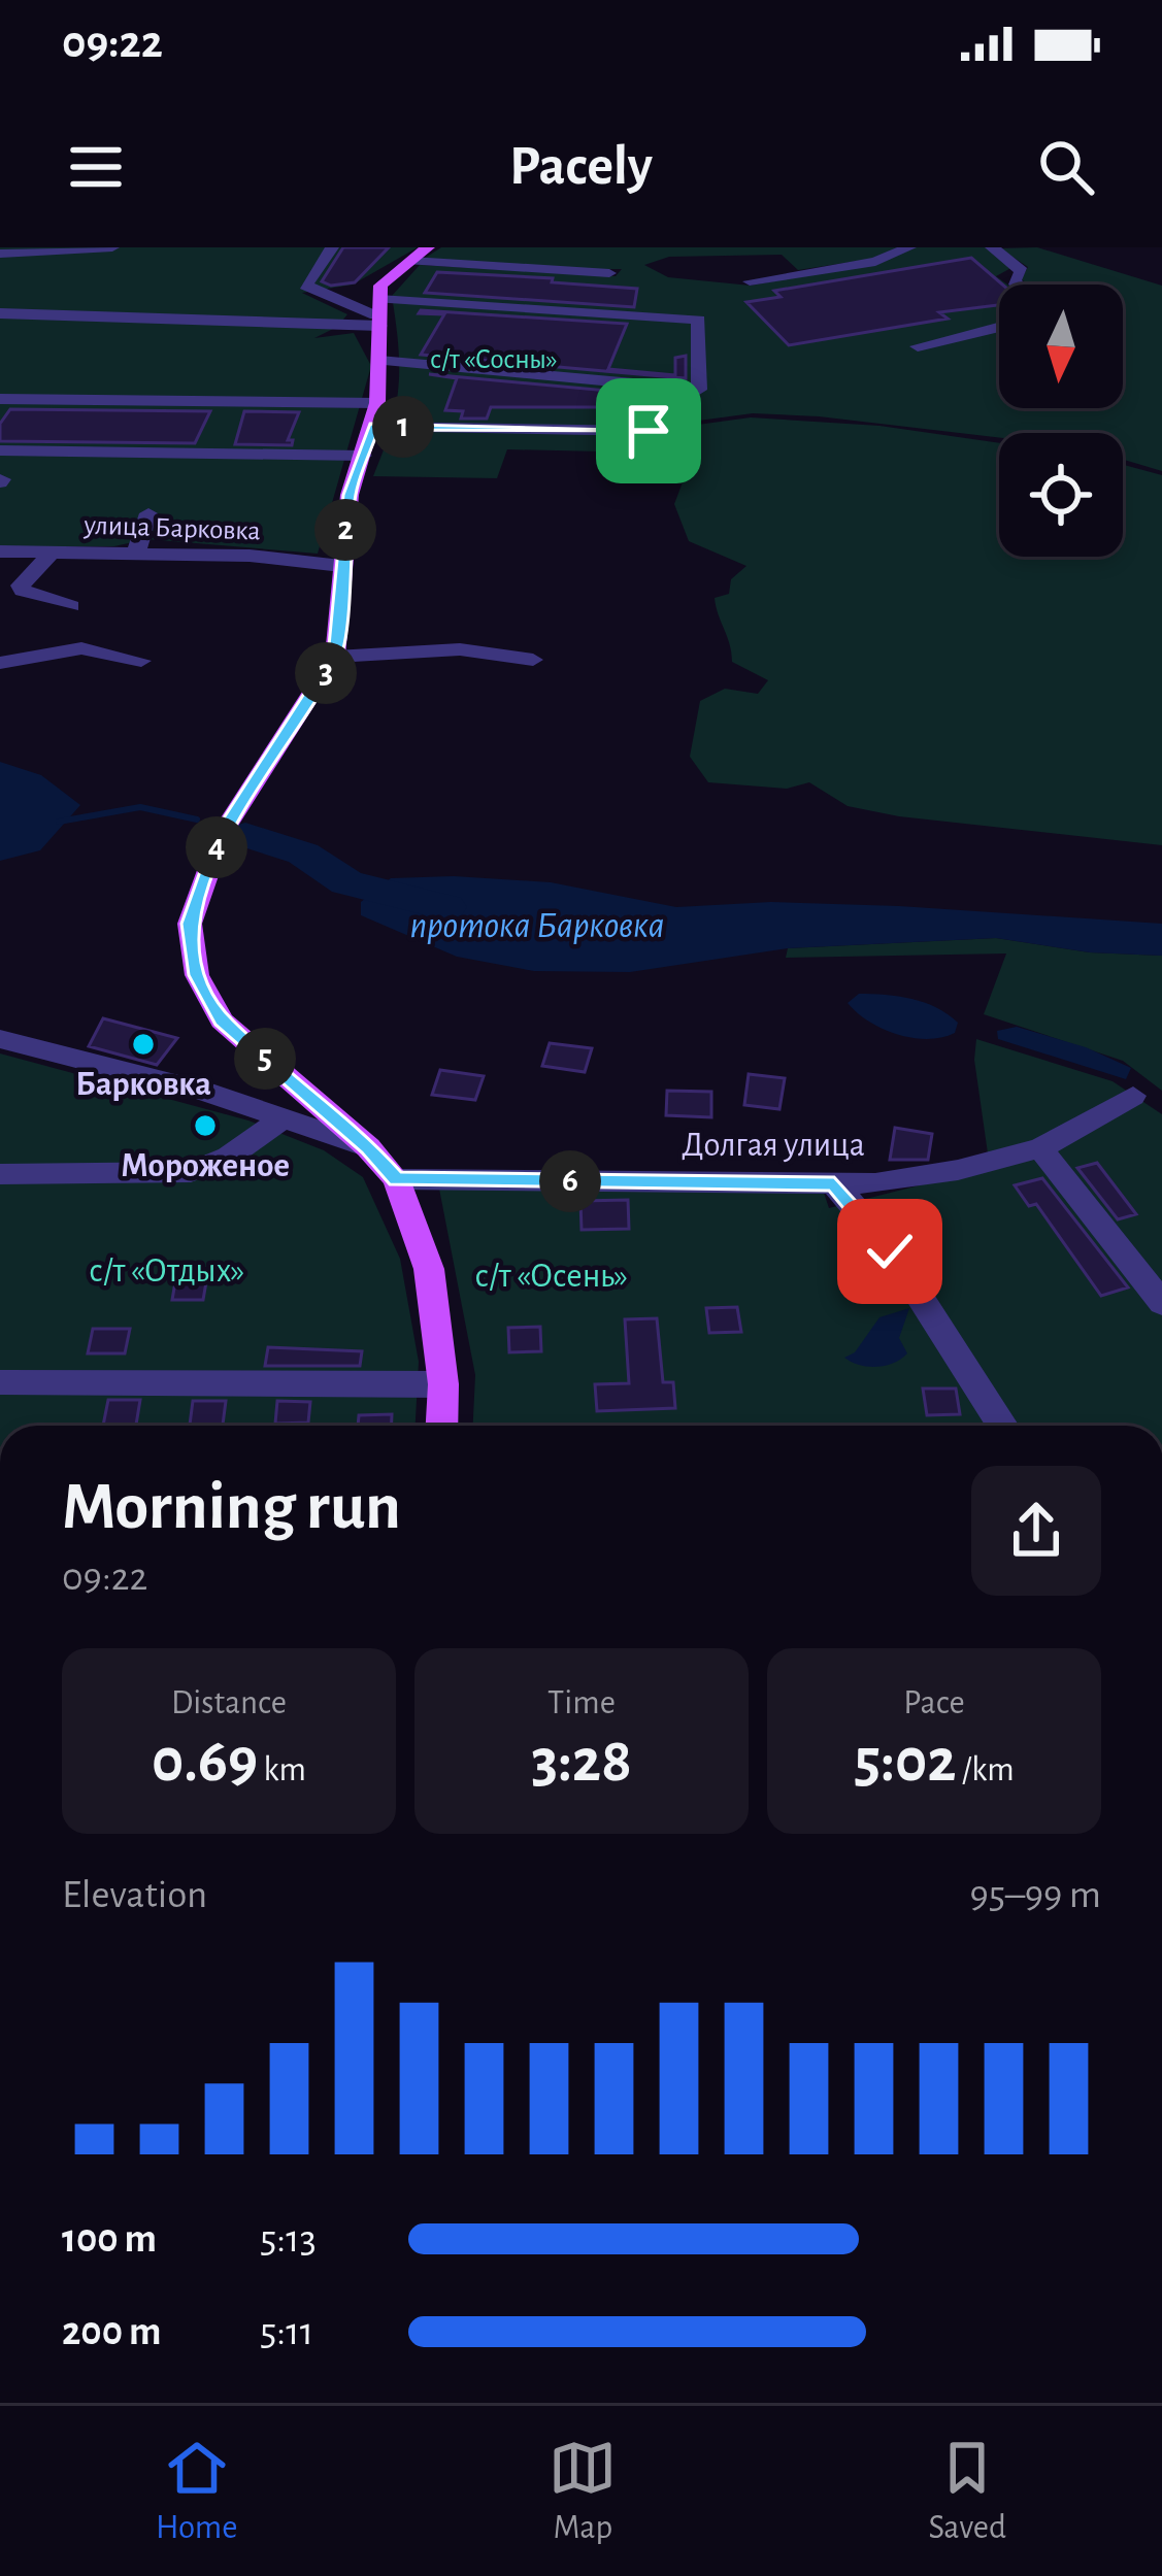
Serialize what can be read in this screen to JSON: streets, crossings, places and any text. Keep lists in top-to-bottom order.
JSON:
{
  "streets": {
    "street": ["улица Барковка", "Долгая улица"]
  },
  "water": ["протока Барковка"],
  "parks": ["с/т «Сосны»", "с/т «Отдых»", "с/т «Осень»"],
  "places": ["Барковка", "Мороженое"],
  "north": "bottom",
  "page": {
    "status": "09:22",
    "header": "Pacely",
    "pins": [
      "1",
      "2",
      "3",
      "4",
      "5",
      "6"
    ],
    "heading": ["Morning run", "09:22"],
    "stats": [
      ["Distance", "0.69 km"],
      ["Time", "3:28"],
      ["Pace", "5:02 /km"]
    ],
    "chart": ["Elevation", "95–99 m"],
    "list": [
      {
        "name": "100 m",
        "note": "5:13"
      },
      {
        "name": "200 m",
        "note": "5:11"
      }
    ],
    "tabs": ["Home", "Map", "Saved"]
  }
}
